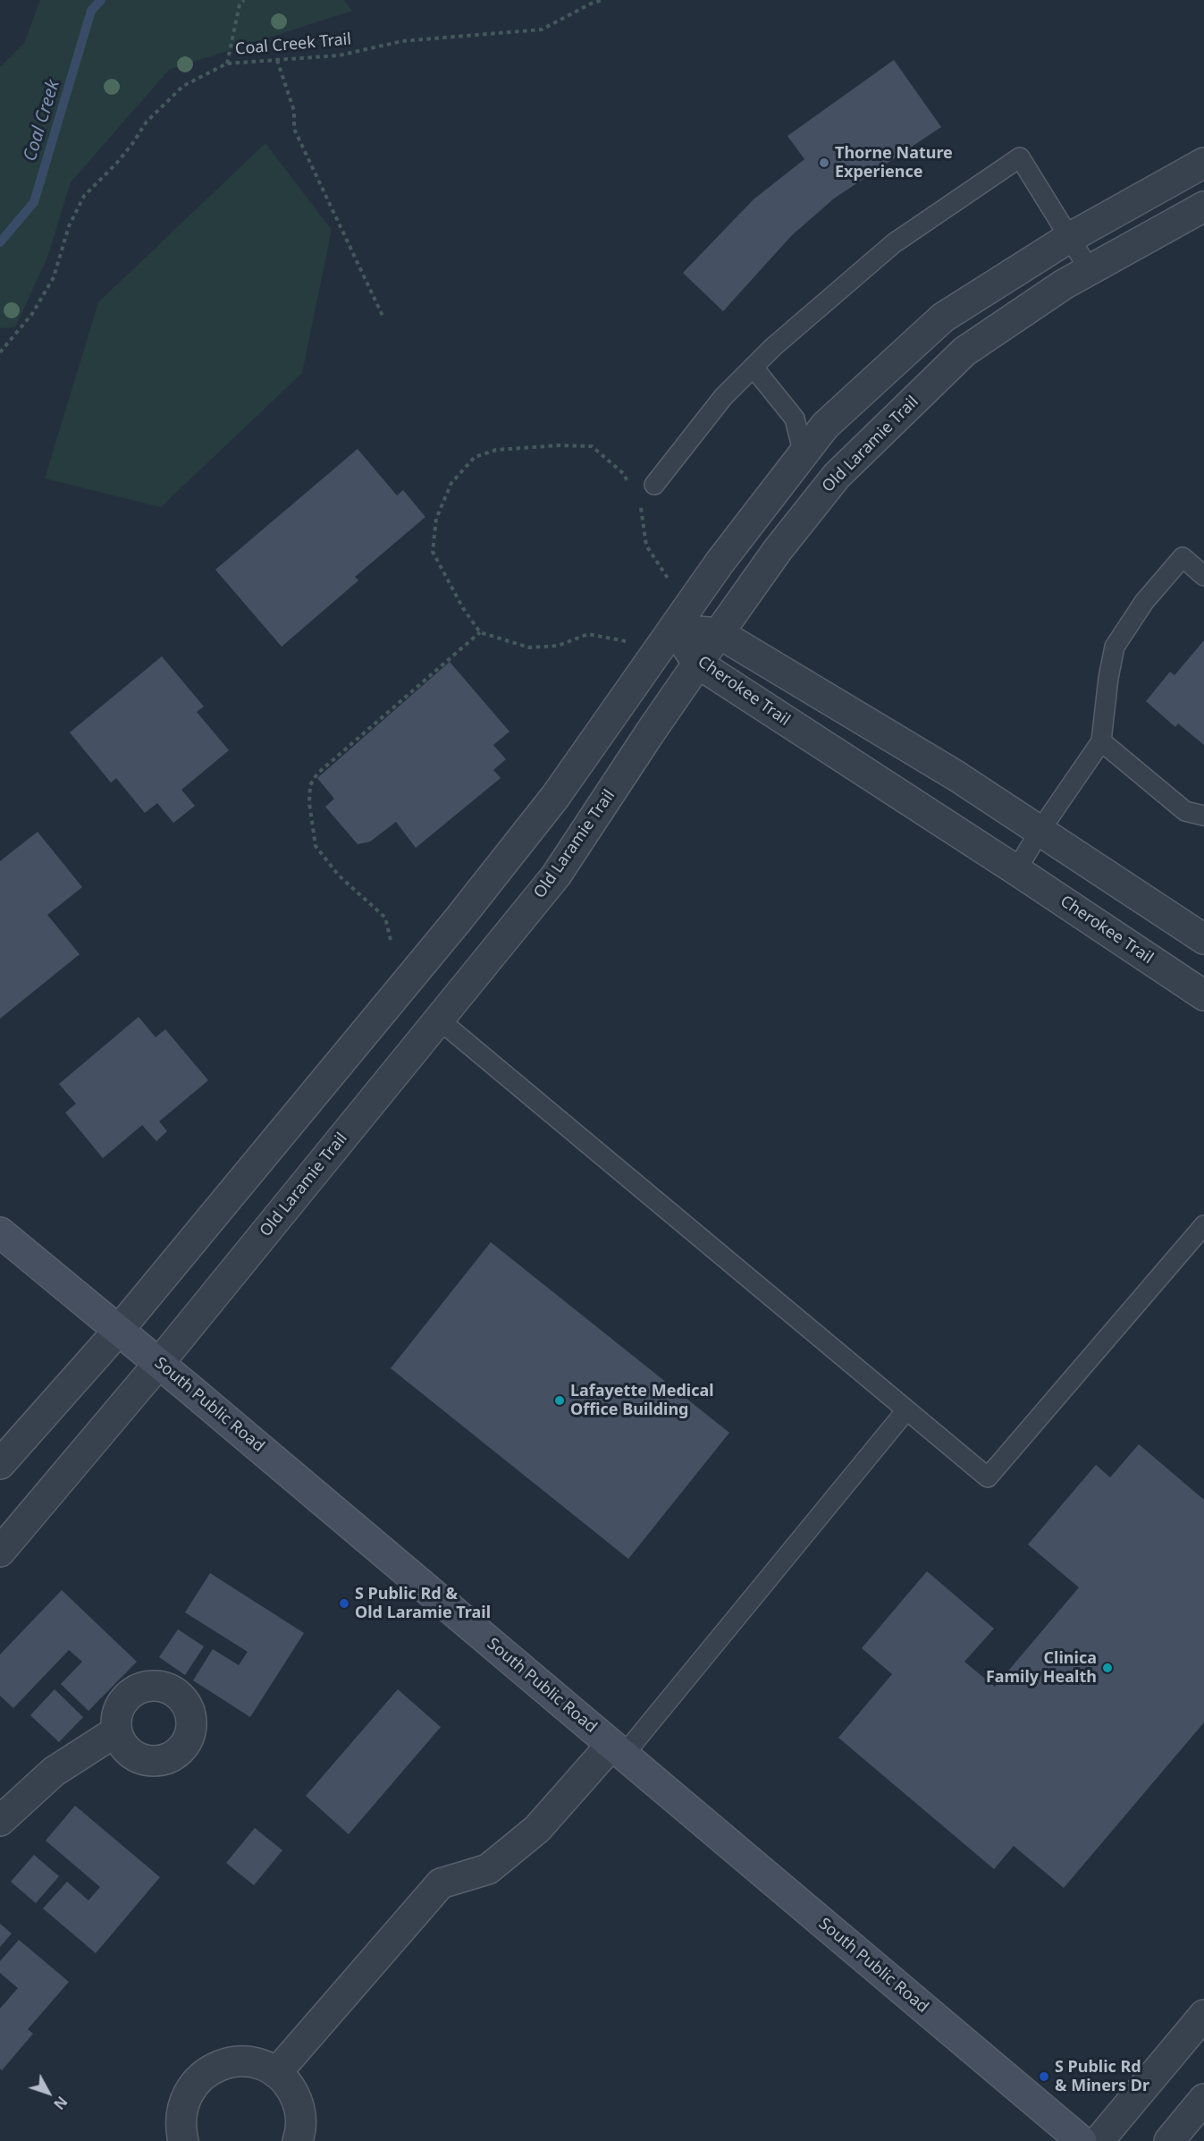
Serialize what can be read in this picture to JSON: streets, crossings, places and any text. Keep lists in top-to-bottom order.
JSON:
{
  "streets": {
    "street": ["Old Laramie Trail", "Cherokee Trail", "South Public Road"],
    "path": ["Coal Creek Trail"]
  },
  "crossings": [
    ["Old Laramie Trail", "Cherokee Trail"],
    ["Old Laramie Trail", "South Public Road"]
  ],
  "water": ["Coal Creek"],
  "places": [
    "Thorne Nature Experience",
    "Lafayette Medical Office Building",
    "S Public Rd & Old Laramie Trail",
    "Clinica Family Health",
    "S Public Rd & Miners Dr"
  ],
  "north": "bottom right"
}
